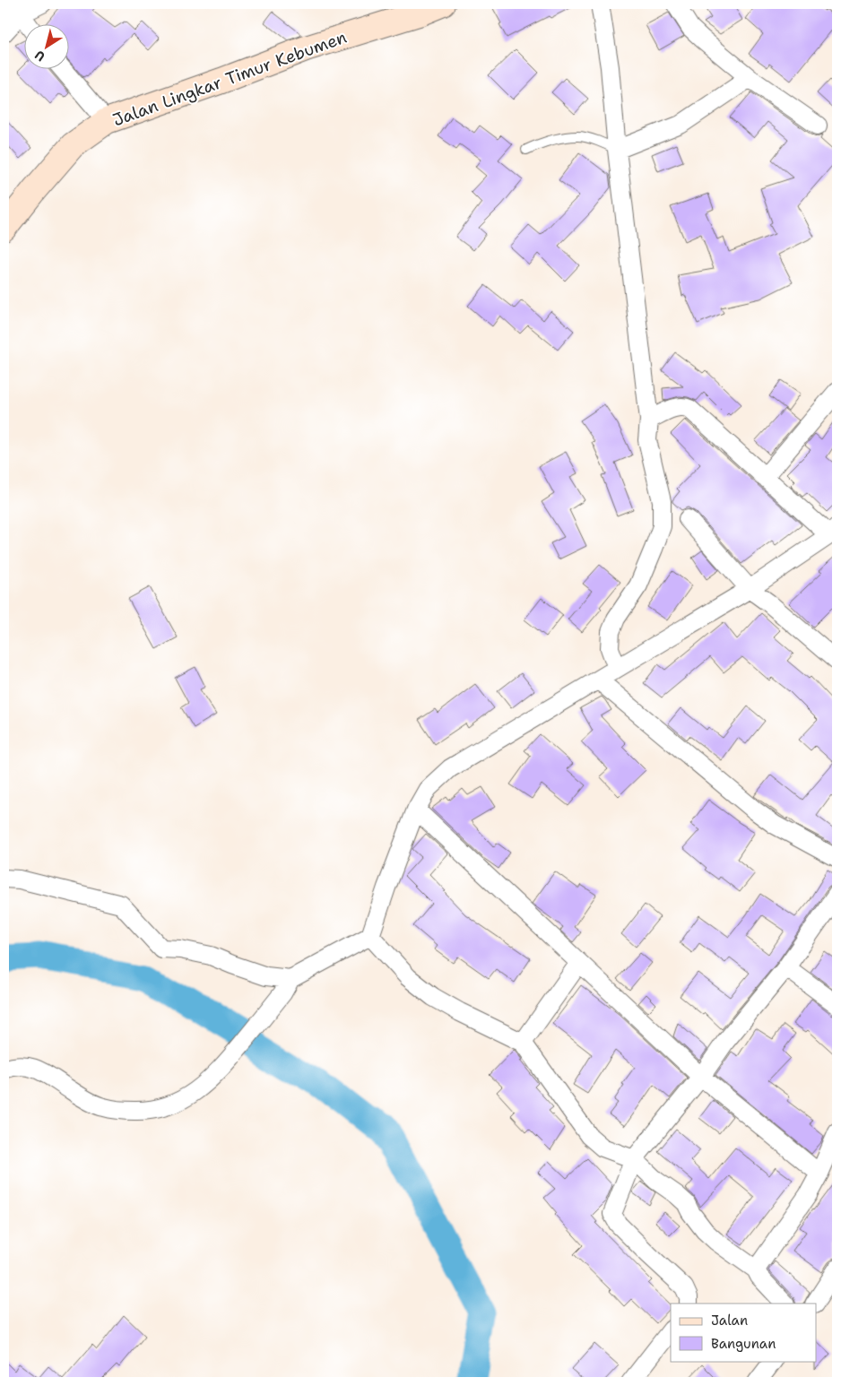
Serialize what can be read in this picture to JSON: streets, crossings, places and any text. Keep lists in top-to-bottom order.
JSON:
{
  "streets": {
    "main road": ["Jalan Lingkar Timur Kebumen"]
  },
  "legend": ["Jalan", "Bangunan"],
  "north": "bottom left"
}
